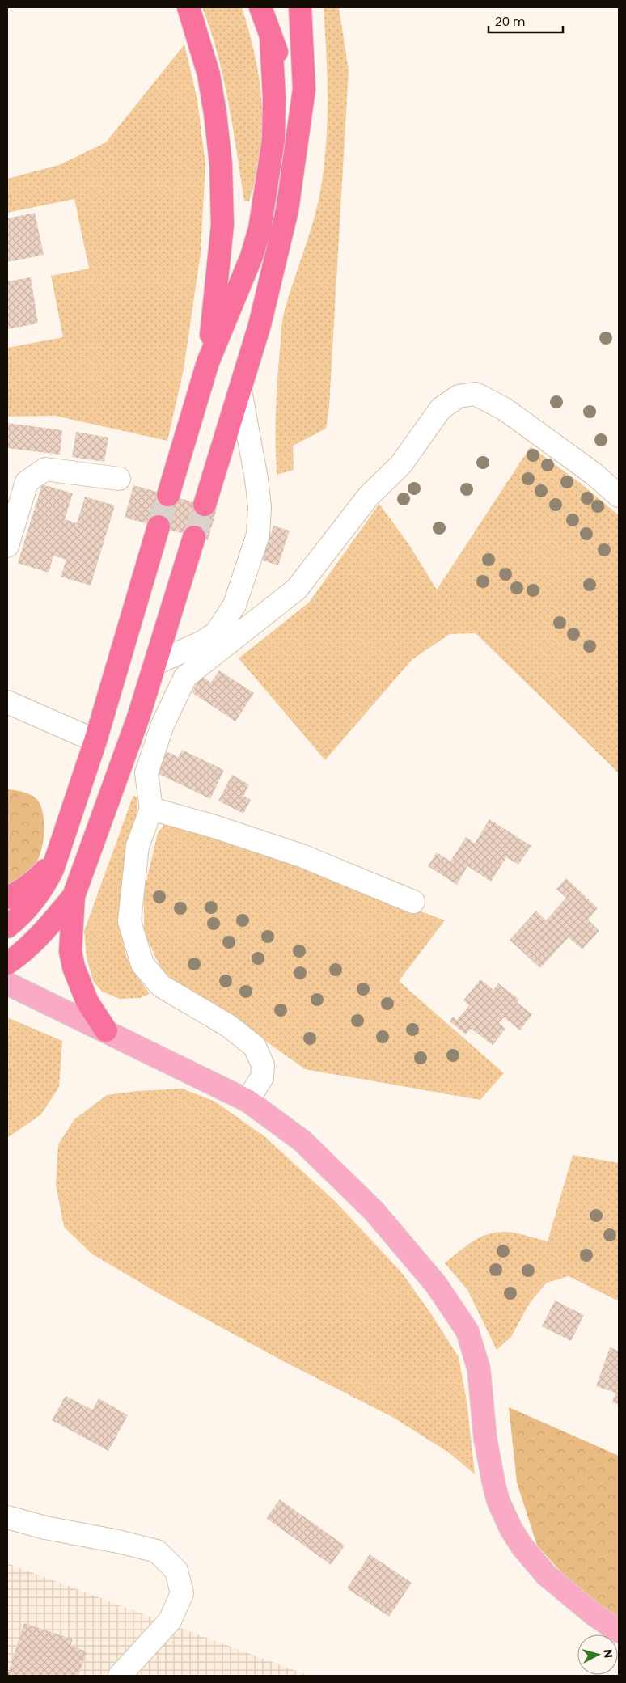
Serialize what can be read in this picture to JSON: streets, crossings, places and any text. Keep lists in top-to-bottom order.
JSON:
{
  "scale_bar": "20 m",
  "north": "right"
}
